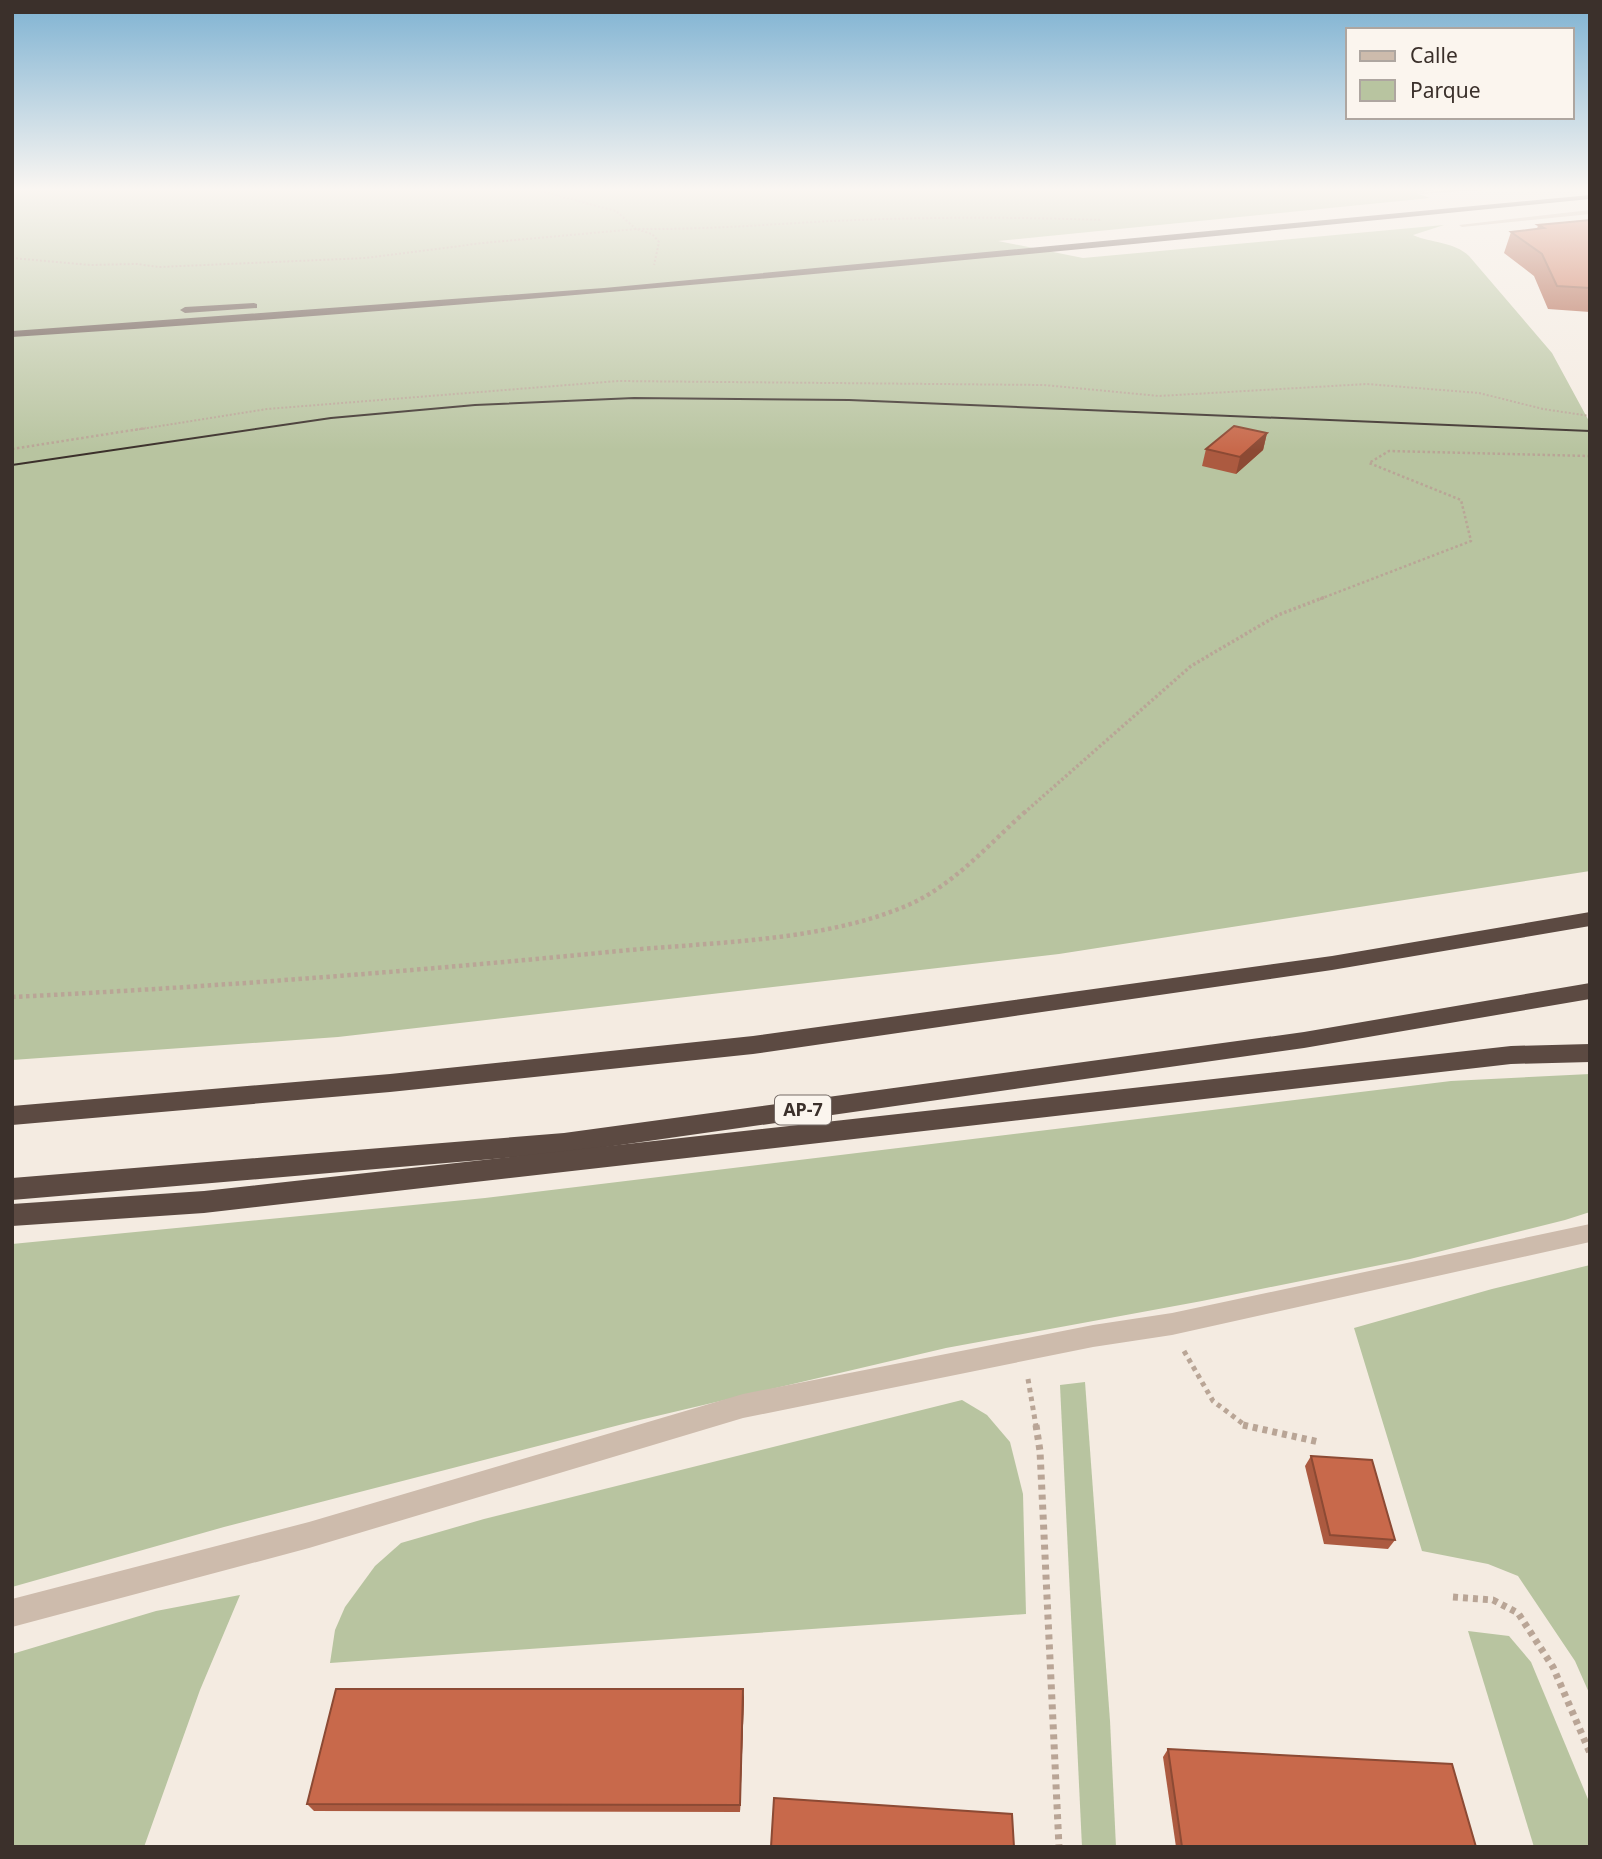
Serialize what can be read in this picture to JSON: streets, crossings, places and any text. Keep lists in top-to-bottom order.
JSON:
{
  "streets": {
    "highway": ["AP-7"]
  },
  "legend": ["Calle", "Parque"]
}
